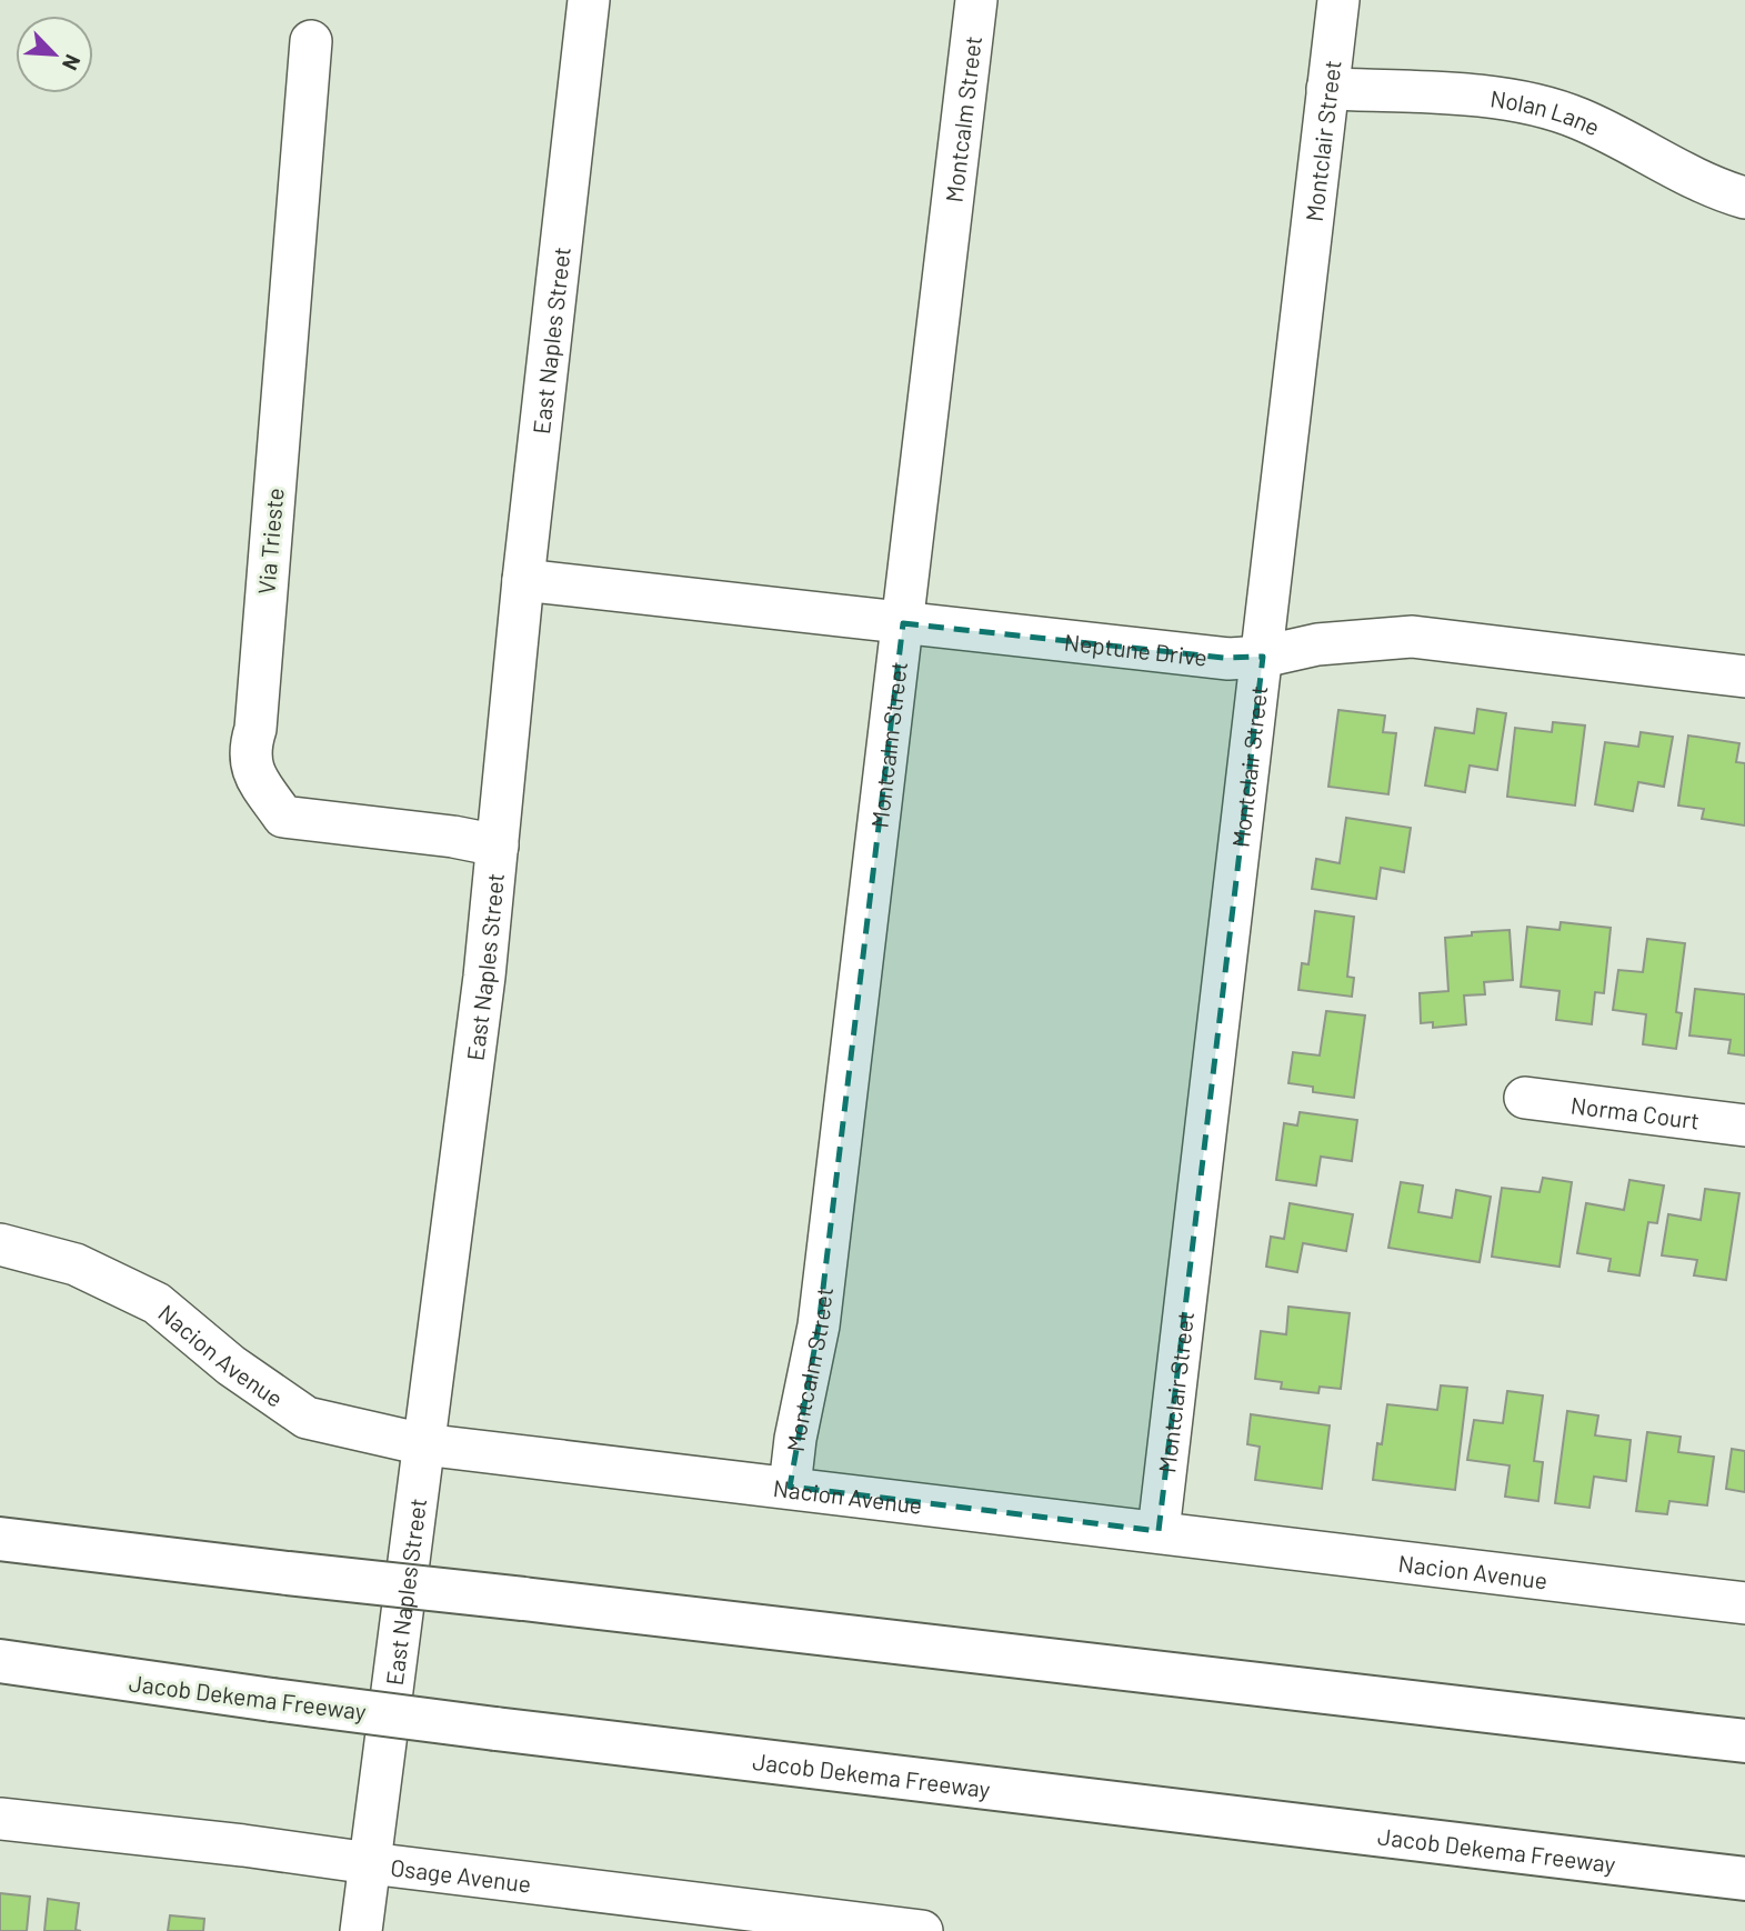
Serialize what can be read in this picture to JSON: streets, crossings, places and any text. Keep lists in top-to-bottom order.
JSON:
{
  "streets": {
    "highway": ["Jacob Dekema Freeway"],
    "street": [
      "Nolan Lane",
      "Montcalm Street",
      "Montclair Street",
      "East Naples Street",
      "Via Trieste",
      "Neptune Drive",
      "Norma Court",
      "Nacion Avenue",
      "Osage Avenue"
    ]
  },
  "crossings": [
    ["Nolan Lane", "Montclair Street"],
    ["Montcalm Street", "Neptune Drive"],
    ["Montcalm Street", "Nacion Avenue"],
    ["Montclair Street", "Neptune Drive"],
    ["Montclair Street", "Nacion Avenue"],
    ["East Naples Street", "Via Trieste"],
    ["East Naples Street", "Neptune Drive"],
    ["East Naples Street", "Nacion Avenue"],
    ["East Naples Street", "Osage Avenue"]
  ],
  "north": "bottom right"
}
